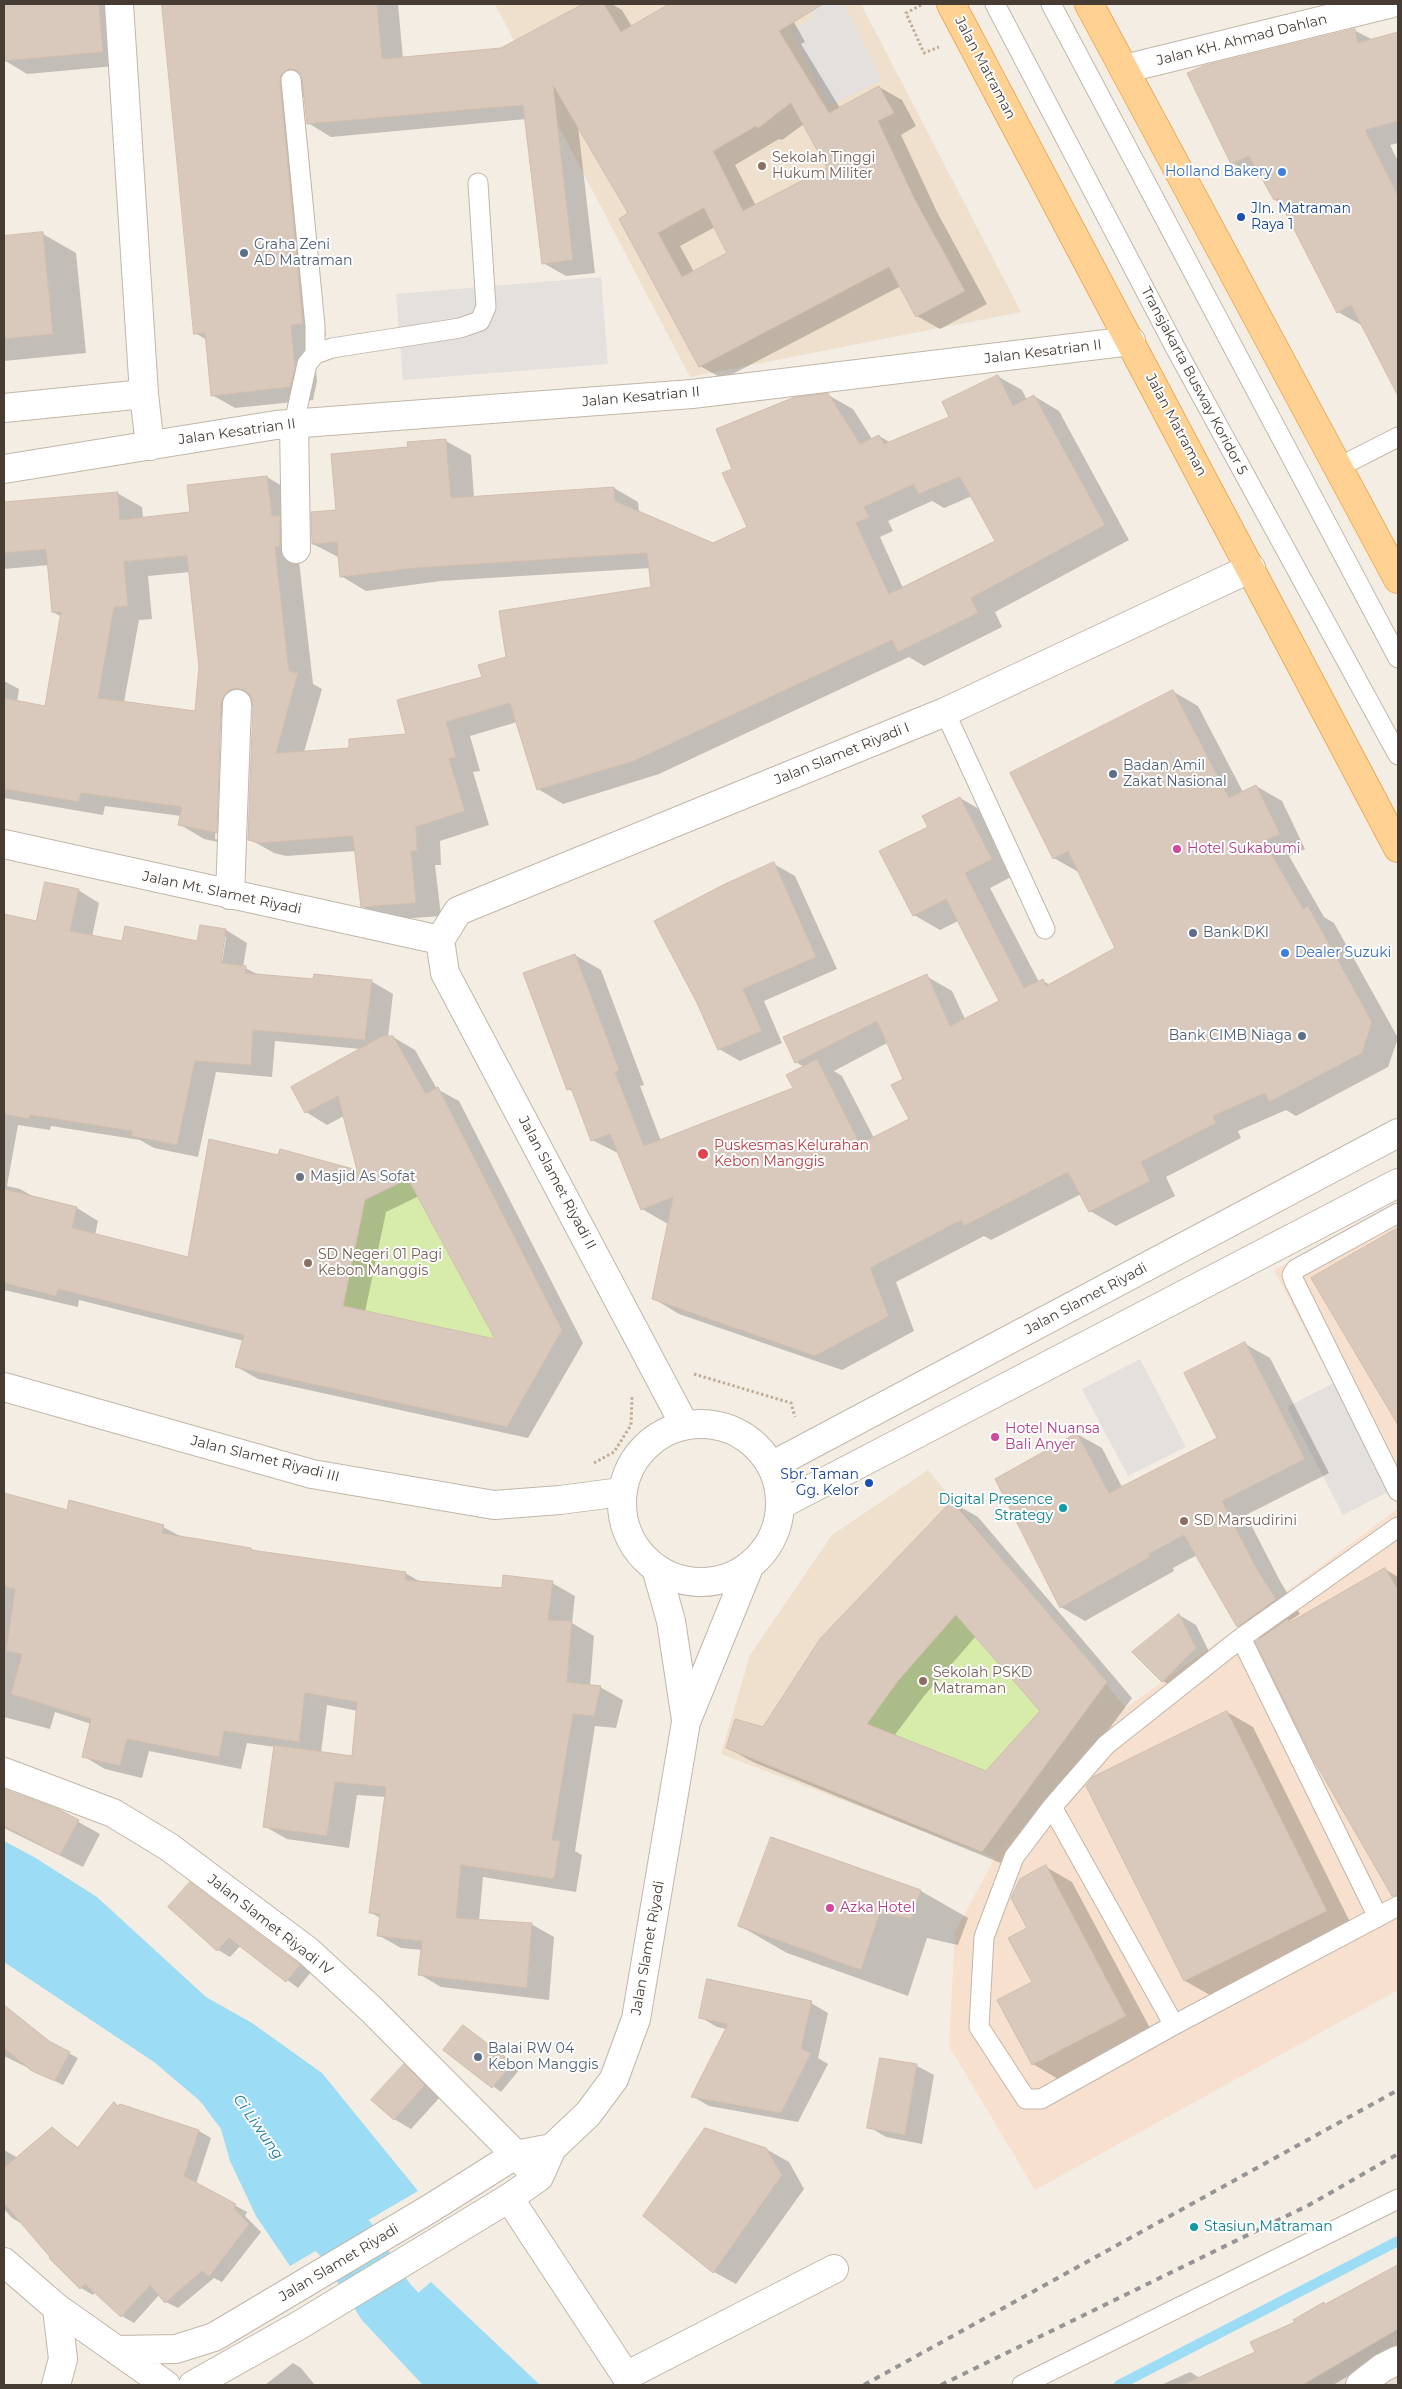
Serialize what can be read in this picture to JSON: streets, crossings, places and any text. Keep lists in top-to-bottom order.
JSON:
{
  "streets": {
    "main road": ["Jalan Matraman"],
    "street": [
      "Jalan KH. Ahmad Dahlan",
      "Jalan Kesatrian II",
      "Jalan Slamet Riyadi I",
      "Jalan Mt. Slamet Riyadi",
      "Jalan Slamet Riyadi II",
      "Jalan Slamet Riyadi",
      "Jalan Slamet Riyadi III",
      "Jalan Slamet Riyadi IV"
    ],
    "lane": ["Transjakarta Busway Koridor 5"]
  },
  "crossings": [
    ["Jalan Matraman", "Jalan Kesatrian II"],
    ["Jalan Matraman", "Jalan Slamet Riyadi I"],
    ["Jalan Slamet Riyadi I", "Jalan Mt. Slamet Riyadi"],
    ["Jalan Slamet Riyadi I", "Jalan Slamet Riyadi II"],
    ["Jalan Mt. Slamet Riyadi", "Jalan Slamet Riyadi II"],
    ["Jalan Slamet Riyadi II", "Jalan Slamet Riyadi"],
    ["Jalan Slamet Riyadi II", "Jalan Slamet Riyadi III"],
    ["Jalan Slamet Riyadi", "Jalan Slamet Riyadi III"],
    ["Jalan Slamet Riyadi", "Jalan Slamet Riyadi IV"]
  ],
  "water": ["Ci Liwung"],
  "places": [
    "Sekolah Tinggi Hukum Militer",
    "Holland Bakery",
    "Jln. Matraman Raya 1",
    "Graha Zeni AD Matraman",
    "Badan Amil Zakat Nasional",
    "Hotel Sukabumi",
    "Bank DKI",
    "Dealer Suzuki",
    "Bank CIMB Niaga",
    "Puskesmas Kelurahan Kebon Manggis",
    "Masjid As Sofat",
    "SD Negeri 01 Pagi Kebon Manggis",
    "Hotel Nuansa Bali Anyer",
    "Sbr. Taman Gg. Kelor",
    "Digital Presence Strategy",
    "SD Marsudirini",
    "Sekolah PSKD Matraman",
    "Azka Hotel",
    "Balai RW 04 Kebon Manggis",
    "Stasiun Matraman"
  ]
}
